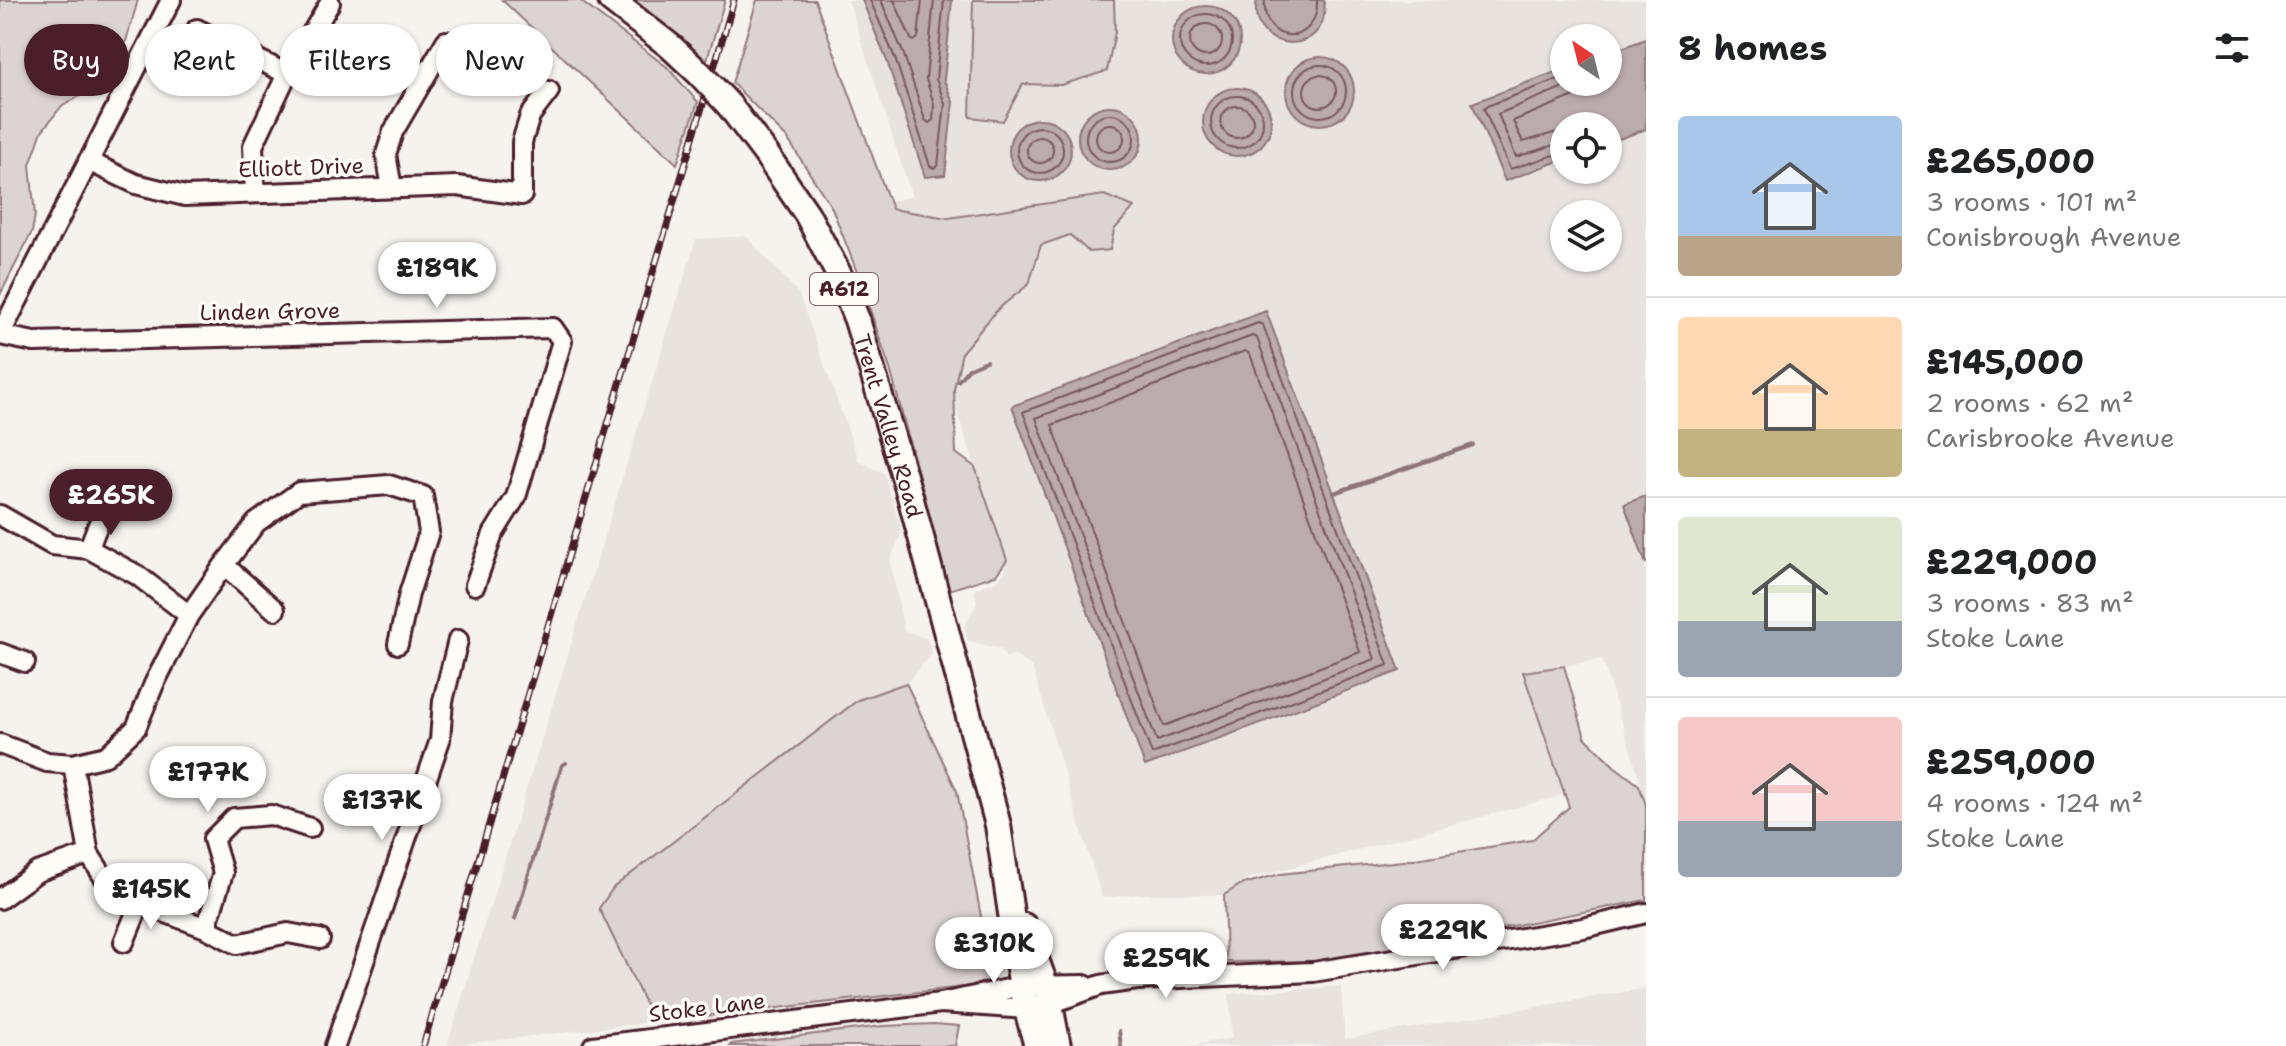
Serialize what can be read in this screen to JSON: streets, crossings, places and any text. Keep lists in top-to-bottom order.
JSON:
{
  "streets": {
    "main road": ["A612", "Trent Valley Road"],
    "street": ["Elliott Drive", "Linden Grove", "Stoke Lane"]
  },
  "crossings": [
    ["Trent Valley Road", "Stoke Lane"]
  ],
  "north": "top left",
  "page": {
    "heading": "8 homes",
    "chip": [
      "Buy",
      "Rent",
      "Filters",
      "New"
    ],
    "list": [
      {
        "name": "£265,000",
        "note": "3 rooms · 101 m² · Conisbrough Avenue"
      },
      {
        "name": "£145,000",
        "note": "2 rooms · 62 m² · Carisbrooke Avenue"
      },
      {
        "name": "£229,000",
        "note": "3 rooms · 83 m² · Stoke Lane"
      },
      {
        "name": "£259,000",
        "note": "4 rooms · 124 m² · Stoke Lane"
      }
    ],
    "price": [
      "£189K",
      "£265K",
      "£177K",
      "£137K",
      "£145K",
      "£229K",
      "£310K",
      "£259K"
    ]
  }
}
